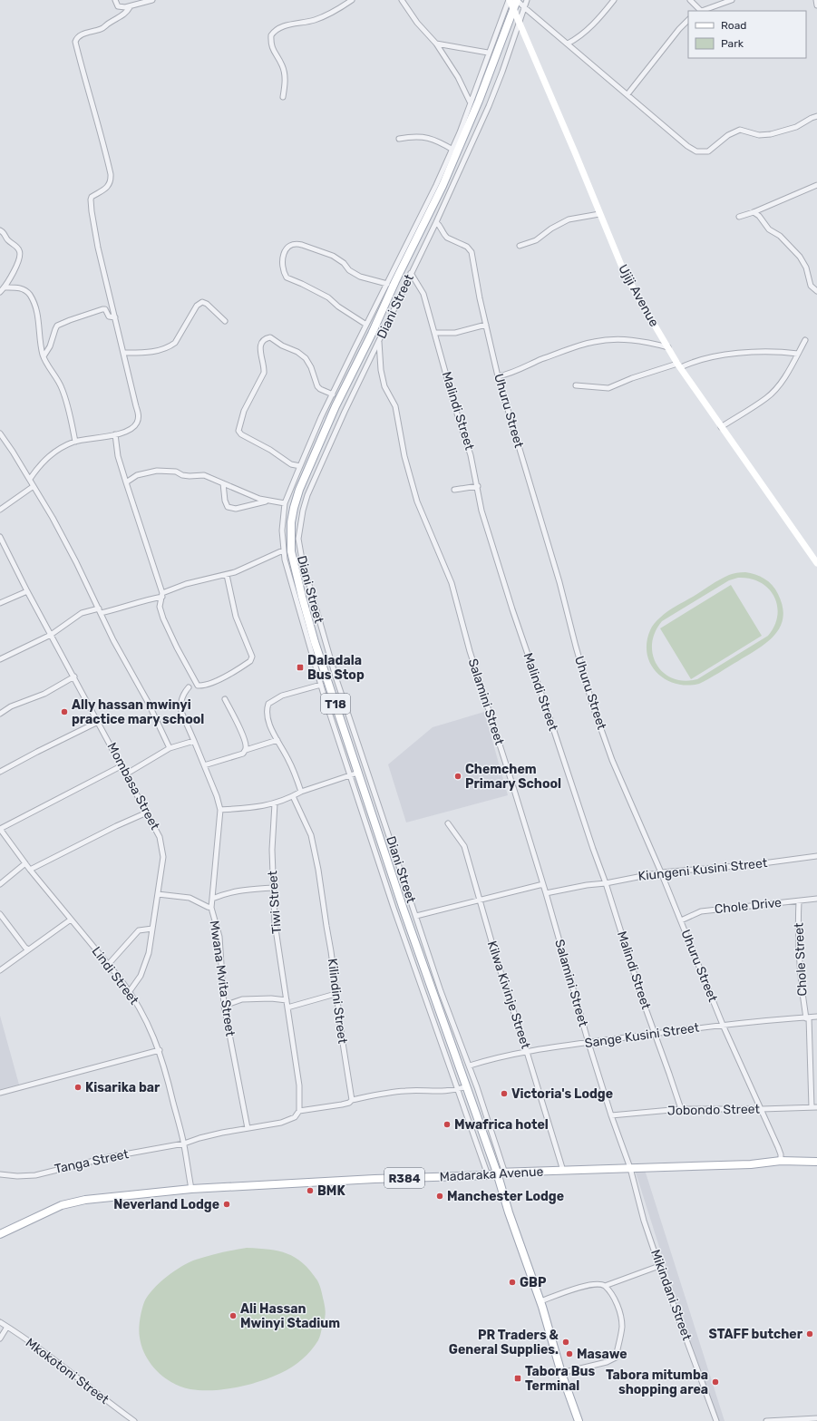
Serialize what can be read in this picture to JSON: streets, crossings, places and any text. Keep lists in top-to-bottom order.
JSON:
{
  "streets": {
    "main road": [
      "Ujiji Avenue",
      "T18",
      "Madaraka Avenue",
      "R384"
    ],
    "street": [
      "Diani Street",
      "Malindi Street",
      "Uhuru Street",
      "Salamini Street",
      "Mombasa Street",
      "Kiungeni Kusini Street",
      "Tiwi Street",
      "Chole Drive",
      "Chole Street",
      "Lindi Street",
      "Mwana Mvita Street",
      "Kilwa Kivinje Street",
      "Kilindini Street",
      "Sange Kusini Street",
      "Jobondo Street",
      "Tanga Street",
      "Mikindani Street",
      "Mkokotoni Street"
    ]
  },
  "crossings": [
    ["Ujiji Avenue", "Diani Street"],
    ["Ujiji Avenue", "T18"],
    ["Diani Street", "Malindi Street"],
    ["Diani Street", "Uhuru Street"],
    ["Diani Street", "Salamini Street"],
    ["Diani Street", "T18"],
    ["Diani Street", "Sange Kusini Street"],
    ["Diani Street", "Madaraka Avenue"],
    ["Malindi Street", "Kiungeni Kusini Street"],
    ["Malindi Street", "Sange Kusini Street"],
    ["Malindi Street", "Jobondo Street"],
    ["Uhuru Street", "Kiungeni Kusini Street"],
    ["Uhuru Street", "Chole Drive"],
    ["Uhuru Street", "Sange Kusini Street"],
    ["Uhuru Street", "Jobondo Street"],
    ["Uhuru Street", "Madaraka Avenue"],
    ["Salamini Street", "Kiungeni Kusini Street"],
    ["Salamini Street", "Sange Kusini Street"],
    ["Salamini Street", "Jobondo Street"],
    ["Salamini Street", "Madaraka Avenue"],
    ["Salamini Street", "Mikindani Street"],
    ["T18", "Madaraka Avenue"],
    ["Mombasa Street", "Lindi Street"],
    ["Chole Drive", "Chole Street"],
    ["Chole Street", "Sange Kusini Street"],
    ["Chole Street", "Jobondo Street"],
    ["Lindi Street", "Tanga Street"],
    ["Lindi Street", "Madaraka Avenue"],
    ["Kilwa Kivinje Street", "Sange Kusini Street"],
    ["Kilwa Kivinje Street", "Madaraka Avenue"],
    ["Madaraka Avenue", "Mikindani Street"]
  ],
  "places": {
    "transit": ["Daladala Bus Stop", "Tabora Bus Terminal"],
    "other": [
      "Ally hassan mwinyi practice mary school",
      "Chemchem Primary School",
      "Kisarika bar",
      "Victoria's Lodge",
      "Mwafrica hotel",
      "BMK",
      "Manchester Lodge",
      "Neverland Lodge",
      "GBP",
      "Ali Hassan Mwinyi Stadium",
      "STAFF butcher",
      "PR Traders & General Supplies.",
      "Masawe",
      "Tabora mitumba shopping area"
    ]
  },
  "legend": ["Road", "Park"]
}
